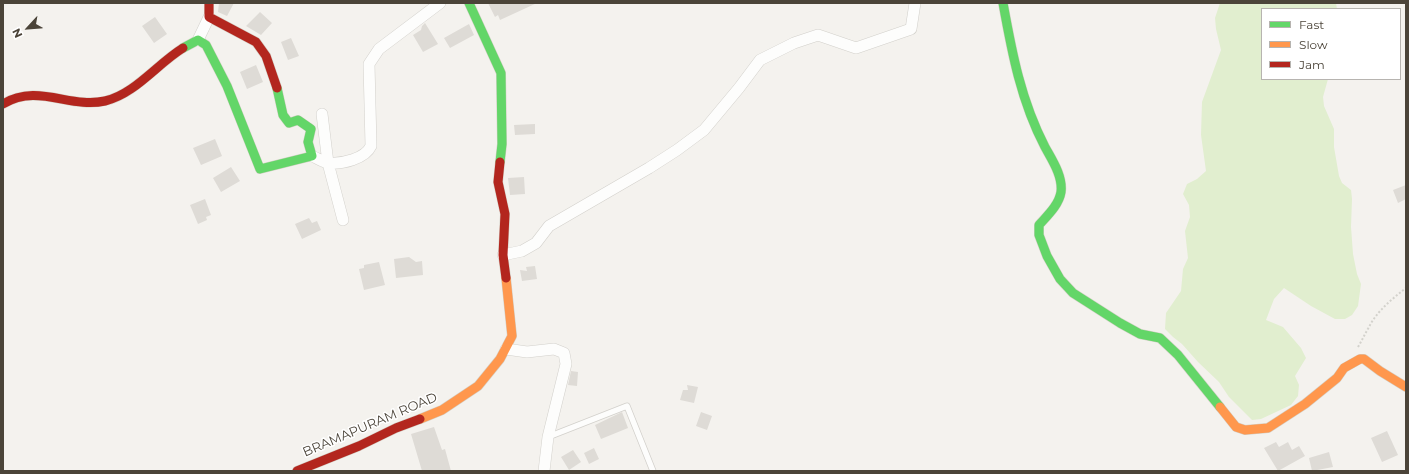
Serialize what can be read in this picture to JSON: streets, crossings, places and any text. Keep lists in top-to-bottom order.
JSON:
{
  "streets": {
    "street": ["BRAMAPURAM ROAD"]
  },
  "legend": ["Fast", "Slow", "Jam"],
  "north": "bottom left"
}
